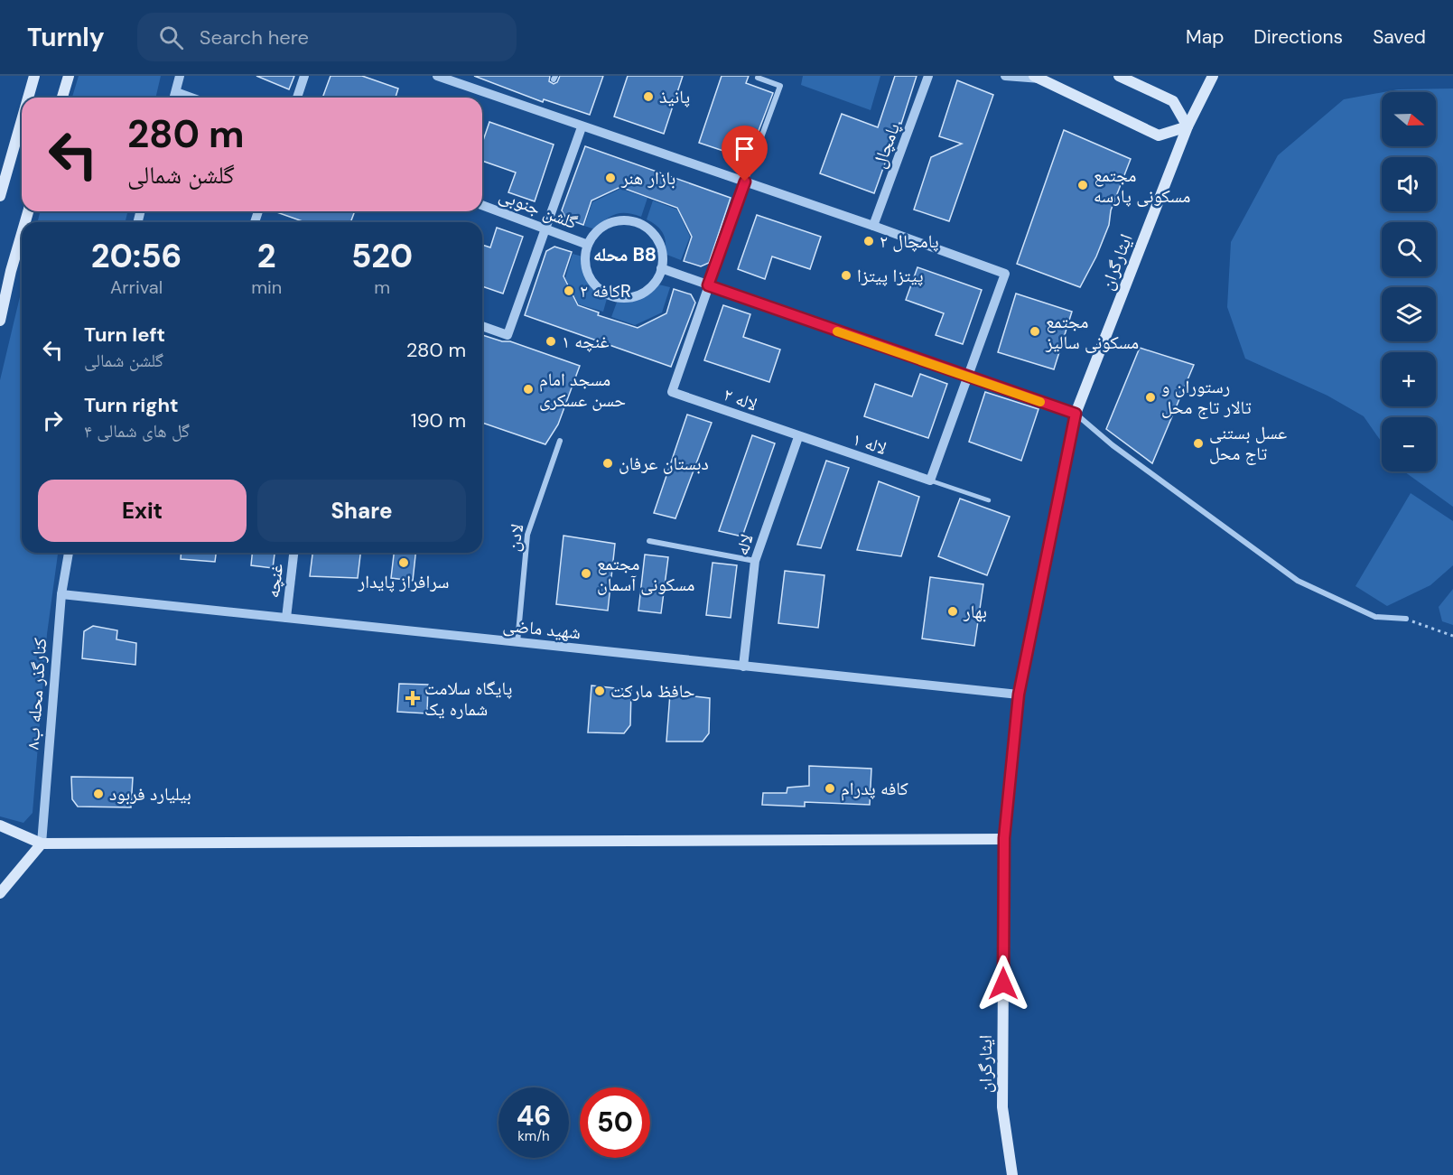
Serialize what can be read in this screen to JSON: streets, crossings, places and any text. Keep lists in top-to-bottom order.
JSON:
{
  "streets": {
    "main road": ["ایثارگران"],
    "street": [
      "پامچال",
      "گلشن جنوبی",
      "لاله ۲",
      "لاله ۱",
      "لادن",
      "لاله",
      "غنچه",
      "شهید ماضی",
      "کنارگذر محله ب۸"
    ]
  },
  "crossings": [
    ["ایثارگران", "شهید ماضی"],
    ["لاله ۲", "لاله ۱"],
    ["لاله ۲", "لاله"],
    ["لاله ۱", "لاله"],
    ["لادن", "شهید ماضی"],
    ["لاله", "شهید ماضی"],
    ["غنچه", "شهید ماضی"],
    ["شهید ماضی", "کنارگذر محله ب۸"]
  ],
  "districts": ["محله B8"],
  "places": {
    "other": [
      "پانیذ",
      "بازار هنر",
      "مجتمع مسکونی پارسه",
      "پامچال ۲",
      "پیتزا پیتزا",
      "کافه ۲R",
      "مجتمع مسکونی سالیز",
      "غنچه ۱",
      "مسجد امام حسن عسکری",
      "رستوران و تالار تاج محل",
      "عسل بستنی تاج محل",
      "دبستان عرفان",
      "سرافراز پایدار",
      "مجتمع مسکونی آسمان",
      "بهار",
      "حافظ مارکت",
      "کافه پدرام",
      "بیلیارد فربود"
    ],
    "health": ["پایگاه سلامت شماره یک"]
  },
  "north": "right",
  "page": {
    "header": "Turnly",
    "search": "Search here",
    "nav": ["Map", "Directions", "Saved"],
    "map_buttons": ["+", "−"],
    "turn": ["280 m", "گلشن شمالی"],
    "eta": [
      "20:56",
      "Arrival",
      "2",
      "min",
      "520",
      "m"
    ],
    "list": [
      {
        "name": "Turn left",
        "note": "گلشن شمالی",
        "value": "280 m"
      },
      {
        "name": "Turn right",
        "note": "گل های شمالی ۴",
        "value": "190 m"
      }
    ],
    "buttons": ["Exit", "Share"],
    "speed": "46 km/h",
    "limit": "50"
  }
}
